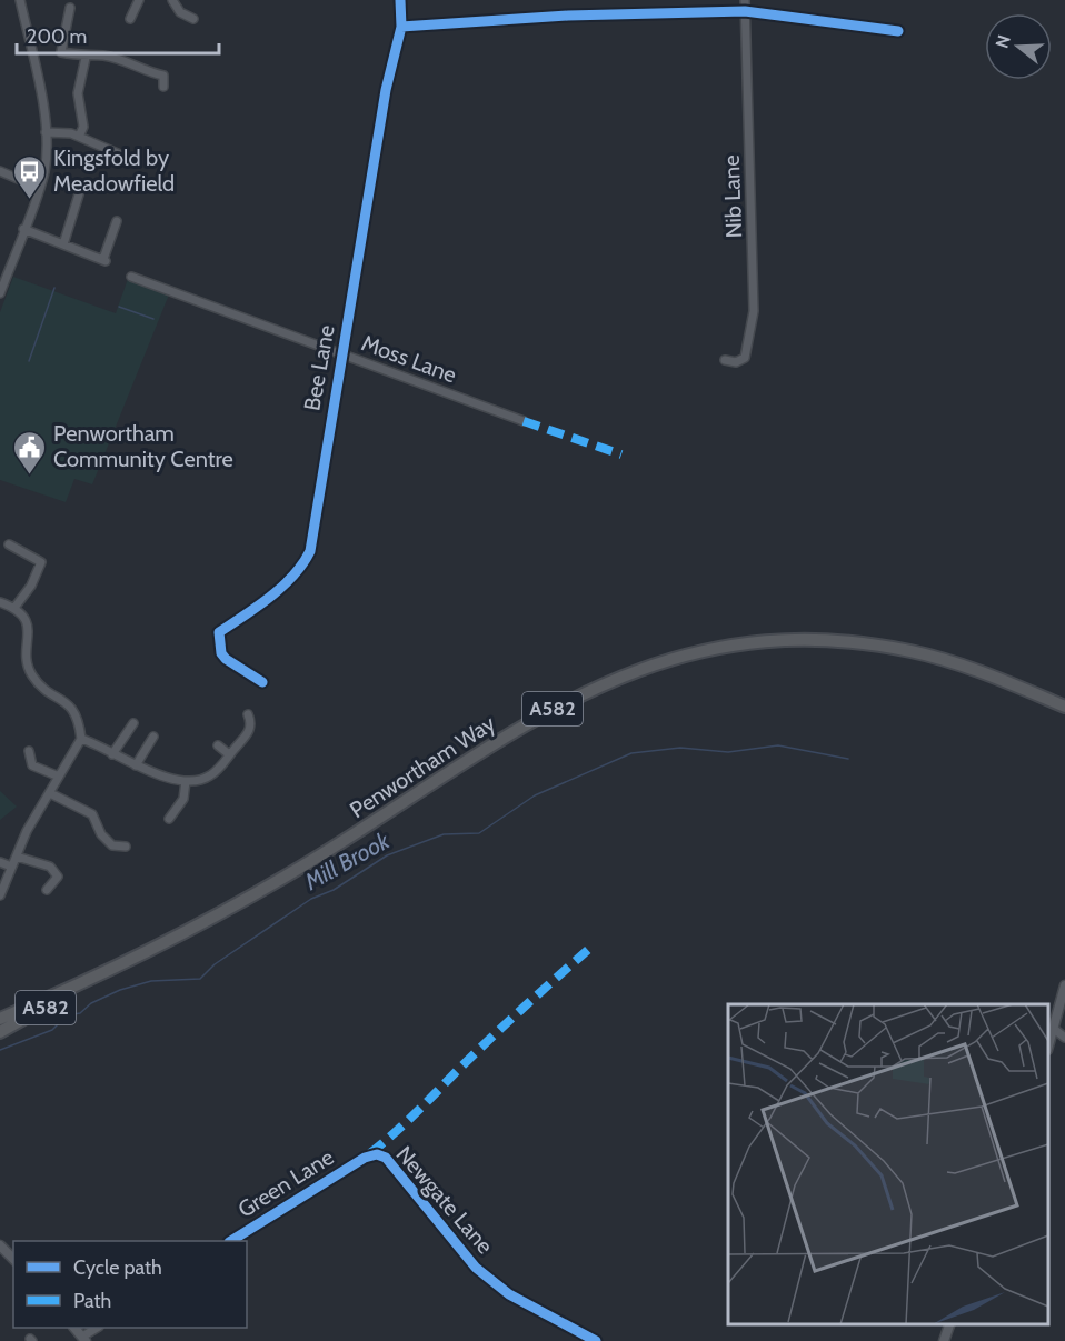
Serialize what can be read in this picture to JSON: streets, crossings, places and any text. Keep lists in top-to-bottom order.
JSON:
{
  "streets": {
    "highway": ["A582", "Penwortham Way"],
    "street": [
      "Nib Lane",
      "Moss Lane",
      "Bee Lane",
      "Green Lane",
      "Newgate Lane"
    ]
  },
  "crossings": [
    ["Moss Lane", "Bee Lane"],
    ["Green Lane", "Newgate Lane"]
  ],
  "water": ["Mill Brook"],
  "places": {
    "bus stop": ["Kingsfold by Meadowfield"],
    "public building": ["Penwortham Community Centre"]
  },
  "legend": ["Cycle path", "Path"],
  "scale_bar": "200 m",
  "north": "left"
}
